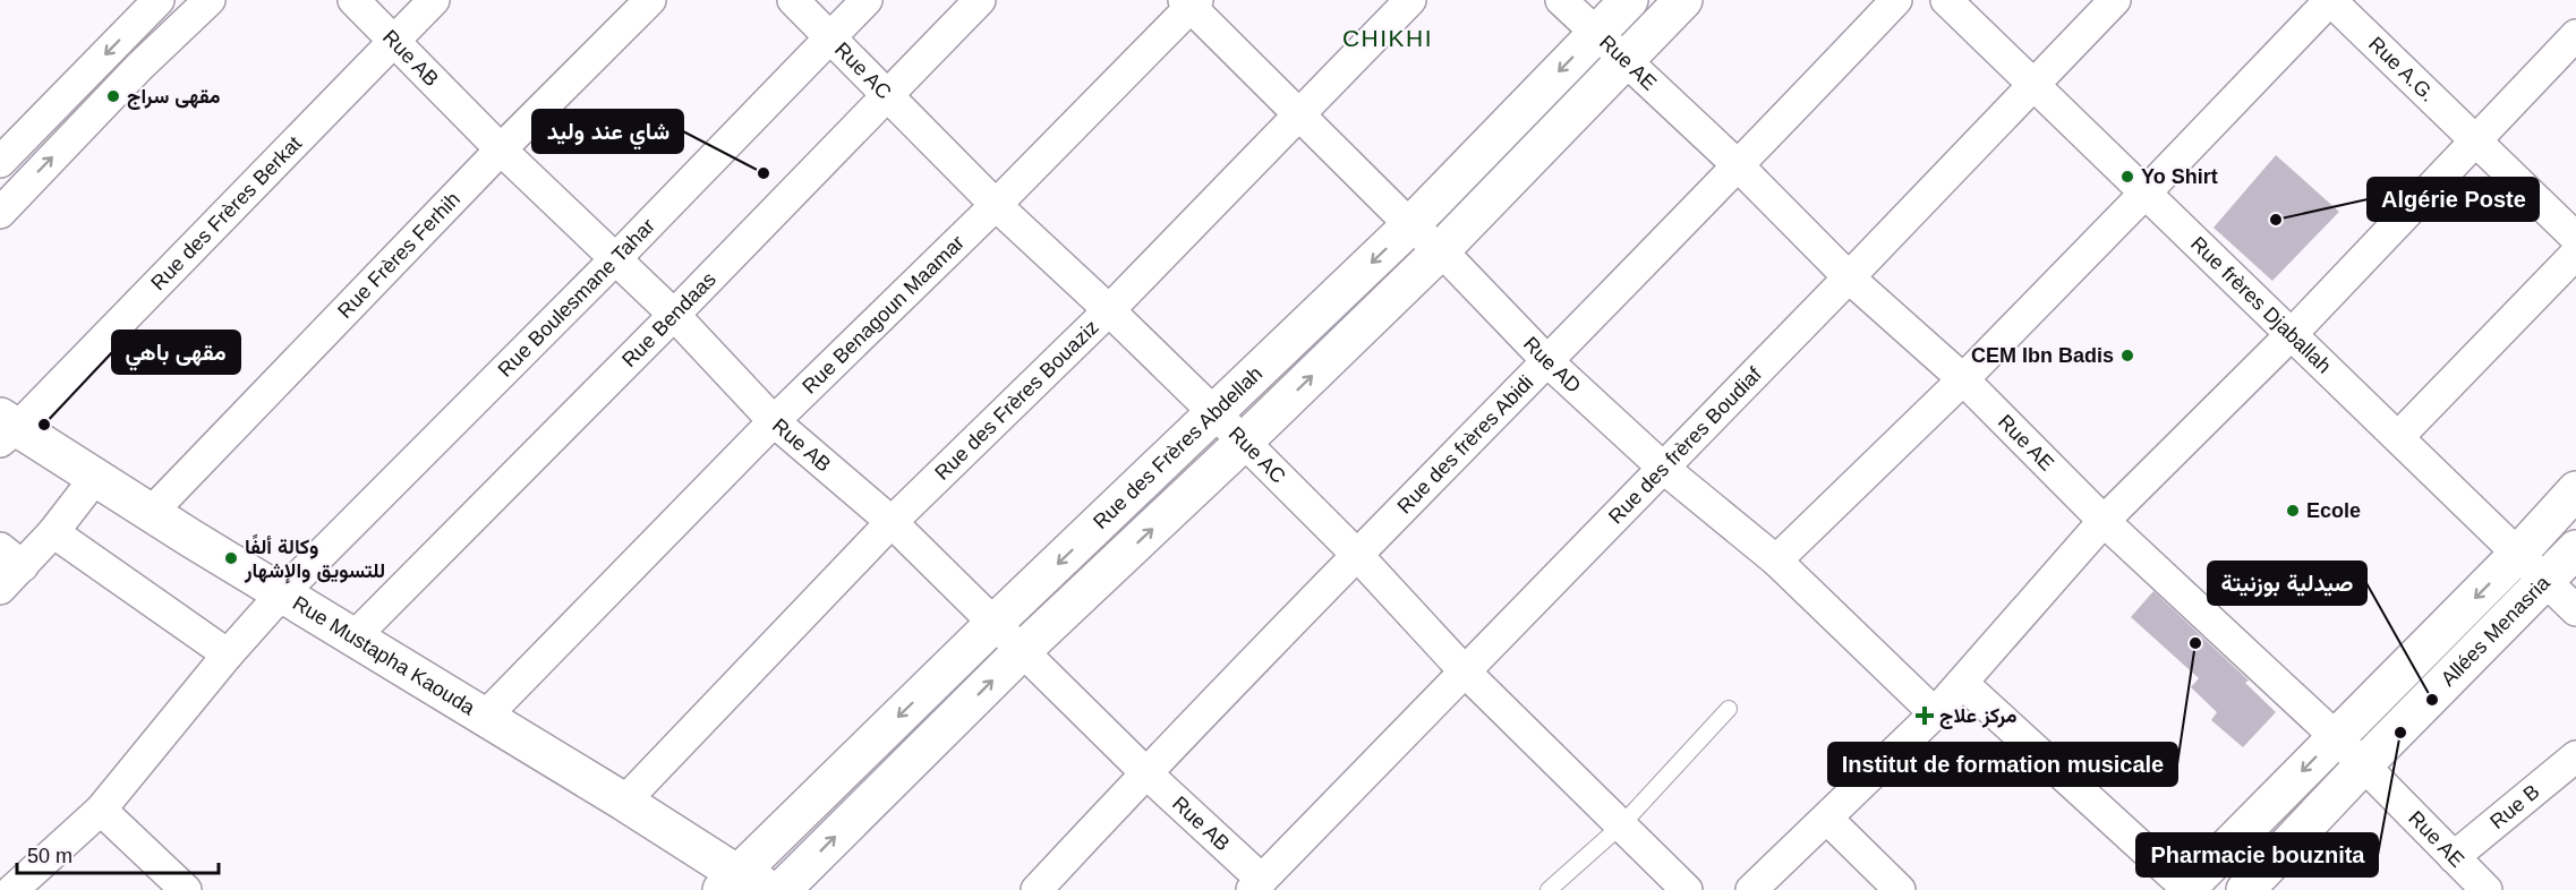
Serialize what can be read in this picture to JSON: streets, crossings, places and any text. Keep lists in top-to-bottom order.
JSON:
{
  "streets": {
    "main road": ["Rue des Frères Abdellah", "Allées Menasria", "Rue Mustapha Kaouda"],
    "street": [
      "Rue AB",
      "Rue AE",
      "Rue AC",
      "Rue A.G.",
      "Rue des Frères Berkat",
      "Rue Frères Ferhih",
      "Rue Boulesmane Tahar",
      "Rue frères Djaballah",
      "Rue Benagoun Maamar",
      "Rue Bendaas",
      "Rue AD",
      "Rue des Frères Bouaziz",
      "Rue des frères Abidi",
      "Rue des frères Boudiaf",
      "Rue B"
    ]
  },
  "crossings": [
    ["Rue AB", "Rue des Frères Berkat"],
    ["Rue AB", "Rue Frères Ferhih"],
    ["Rue AB", "Rue Boulesmane Tahar"],
    ["Rue AB", "Rue Benagoun Maamar"],
    ["Rue AB", "Rue Bendaas"],
    ["Rue AB", "Rue des Frères Bouaziz"],
    ["Rue AB", "Rue des frères Abidi"],
    ["Rue AB", "Rue des frères Boudiaf"],
    ["Rue AB", "Rue des Frères Abdellah"],
    ["Rue AE", "Rue des frères Abidi"],
    ["Rue AE", "Rue des frères Boudiaf"],
    ["Rue AE", "Rue des Frères Abdellah"],
    ["Rue AE", "Allées Menasria"],
    ["Rue AE", "Rue B"],
    ["Rue AC", "Rue Boulesmane Tahar"],
    ["Rue AC", "Rue Benagoun Maamar"],
    ["Rue AC", "Rue Bendaas"],
    ["Rue AC", "Rue des Frères Bouaziz"],
    ["Rue AC", "Rue des frères Abidi"],
    ["Rue AC", "Rue des frères Boudiaf"],
    ["Rue AC", "Rue des Frères Abdellah"],
    ["Rue des Frères Berkat", "Rue Mustapha Kaouda"],
    ["Rue Frères Ferhih", "Rue Mustapha Kaouda"],
    ["Rue Boulesmane Tahar", "Rue Mustapha Kaouda"],
    ["Rue frères Djaballah", "Rue des frères Boudiaf"],
    ["Rue frères Djaballah", "Allées Menasria"],
    ["Rue Benagoun Maamar", "Rue AD"],
    ["Rue Benagoun Maamar", "Rue Mustapha Kaouda"],
    ["Rue Bendaas", "Rue Mustapha Kaouda"],
    ["Rue AD", "Rue des Frères Bouaziz"],
    ["Rue AD", "Rue des frères Abidi"],
    ["Rue AD", "Rue des frères Boudiaf"],
    ["Rue AD", "Rue des Frères Abdellah"],
    ["Rue des Frères Bouaziz", "Rue Mustapha Kaouda"],
    ["Rue des Frères Abdellah", "Rue Mustapha Kaouda"]
  ],
  "districts": ["CHIKHI"],
  "places": {
    "other": [
      "مقهى سراج",
      "شاي عند وليد",
      "Yo Shirt",
      "Algérie Poste",
      "CEM Ibn Badis",
      "مقهى باهي",
      "Ecole",
      "وكالة ألفًا للتسويق والإشهار",
      "Institut de formation musicale",
      "صيدلية بوزنيتة",
      "Pharmacie bouznita"
    ],
    "health": ["مركز علاج"]
  },
  "scale_bar": "50 m"
}
